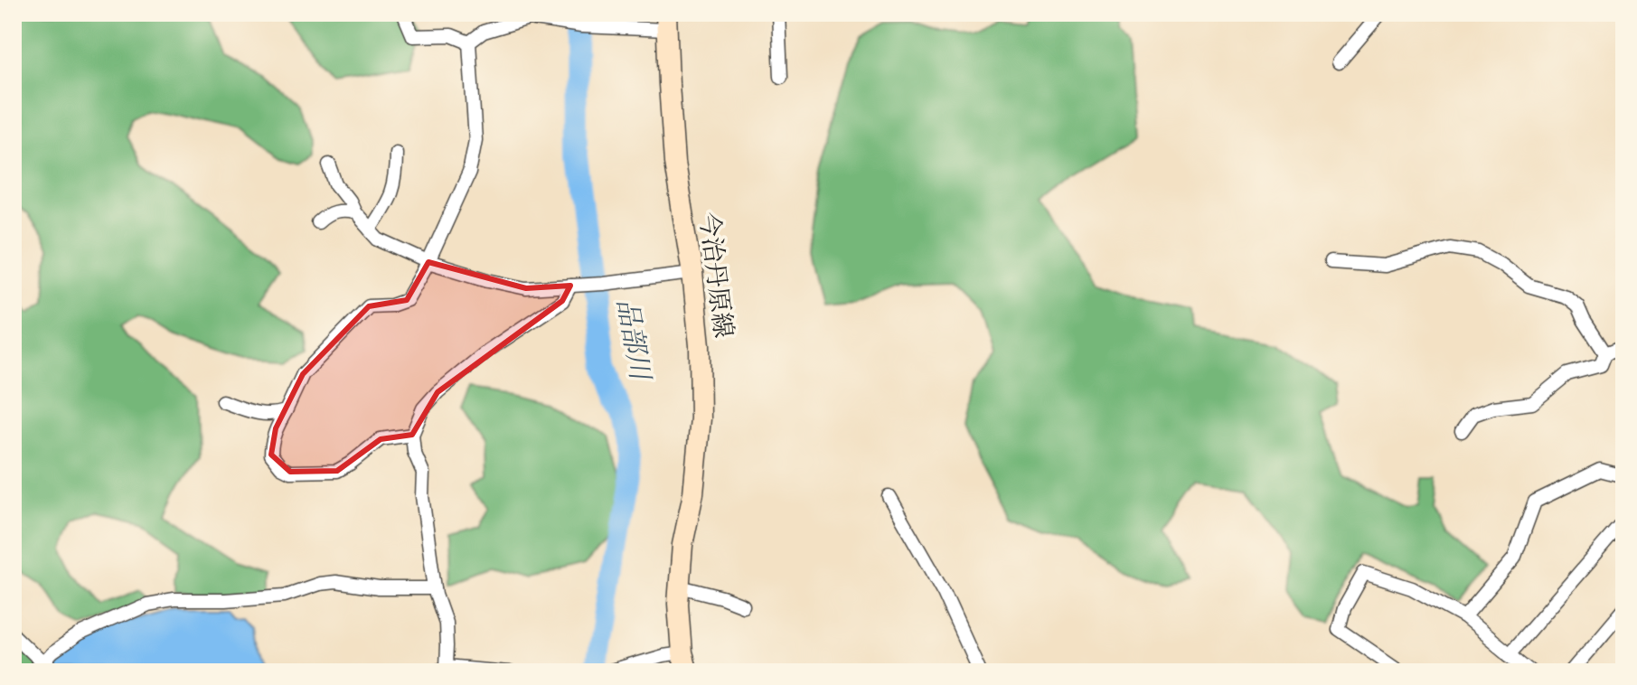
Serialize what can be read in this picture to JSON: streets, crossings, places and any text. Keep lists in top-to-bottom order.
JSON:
{
  "streets": {
    "main road": ["今治丹原線"]
  },
  "water": ["品部川"]
}
